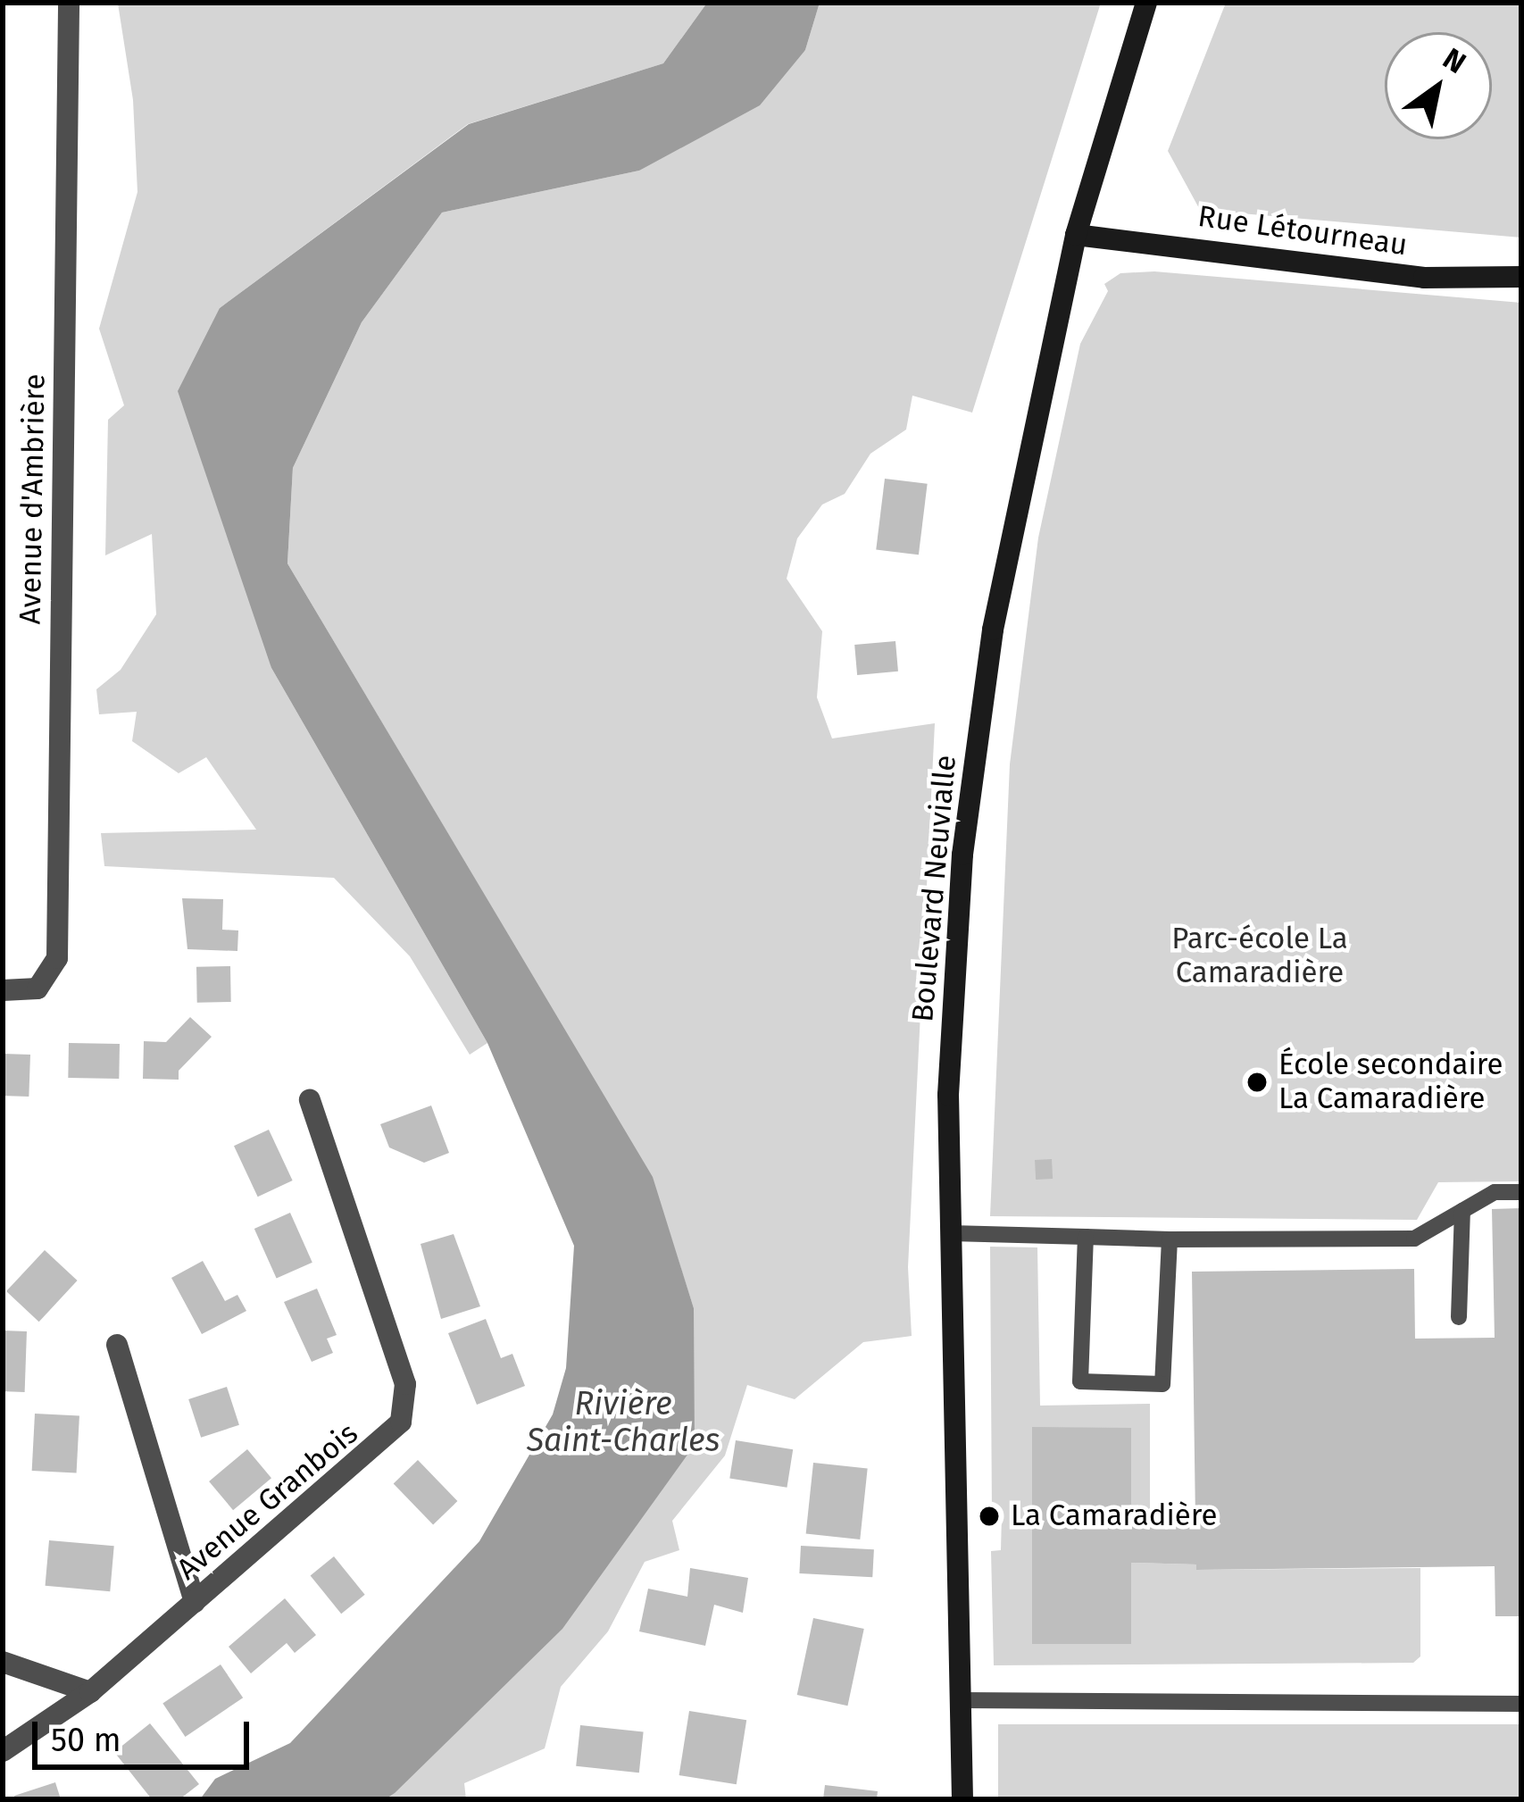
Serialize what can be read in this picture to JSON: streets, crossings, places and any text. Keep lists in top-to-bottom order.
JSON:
{
  "streets": {
    "main road": ["Rue Létourneau", "Boulevard Neuvialle"],
    "street": ["Avenue d'Ambrière", "Avenue Granbois"]
  },
  "crossings": [
    ["Rue Létourneau", "Boulevard Neuvialle"]
  ],
  "water": ["Rivière Saint-Charles"],
  "parks": ["Parc-école La Camaradière"],
  "places": ["École secondaire La Camaradière", "La Camaradière"],
  "scale_bar": "50 m",
  "north": "top right"
}
